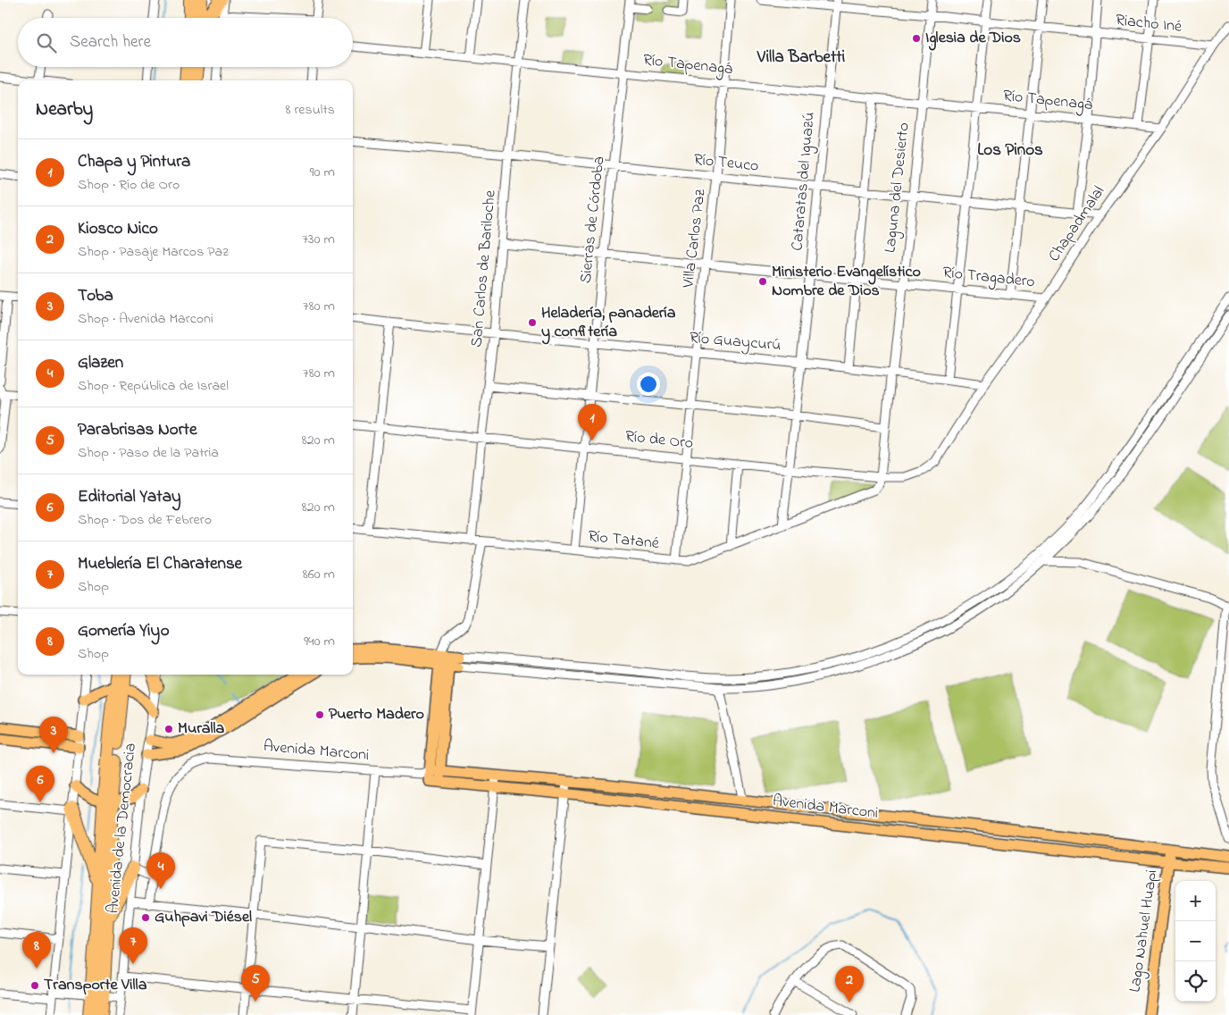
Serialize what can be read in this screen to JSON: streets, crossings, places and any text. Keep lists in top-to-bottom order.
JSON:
{
  "streets": {
    "highway": ["Avenida de la Democracia"],
    "main road": ["Avenida Marconi", "Lago Nahuel Huapi"],
    "street": [
      "Riacho Iné",
      "Río Tapenagá",
      "Río Teuco",
      "Cataratas del Iguazú",
      "Laguna del Desierto",
      "Sierras de Córdoba",
      "Chapadmalal",
      "Villa Carlos Paz",
      "San Carlos de Bariloche",
      "Río Tragadero",
      "Río Guaycurú",
      "Río de Oro",
      "Río Tatané"
    ]
  },
  "crossings": [
    ["Riacho Iné", "Cataratas del Iguazú"],
    ["Riacho Iné", "Laguna del Desierto"],
    ["Riacho Iné", "Chapadmalal"],
    ["Río Tapenagá", "Cataratas del Iguazú"],
    ["Río Tapenagá", "Laguna del Desierto"],
    ["Río Tapenagá", "Sierras de Córdoba"],
    ["Río Tapenagá", "Chapadmalal"],
    ["Río Tapenagá", "Villa Carlos Paz"],
    ["Río Tapenagá", "San Carlos de Bariloche"],
    ["Río Teuco", "Cataratas del Iguazú"],
    ["Río Teuco", "Laguna del Desierto"],
    ["Río Teuco", "Sierras de Córdoba"],
    ["Río Teuco", "Chapadmalal"],
    ["Río Teuco", "Villa Carlos Paz"],
    ["Río Teuco", "San Carlos de Bariloche"],
    ["Cataratas del Iguazú", "Río Tragadero"],
    ["Cataratas del Iguazú", "Río Guaycurú"],
    ["Cataratas del Iguazú", "Río de Oro"],
    ["Cataratas del Iguazú", "Río Tatané"],
    ["Laguna del Desierto", "Río Tragadero"],
    ["Laguna del Desierto", "Río Guaycurú"],
    ["Laguna del Desierto", "Río de Oro"],
    ["Laguna del Desierto", "Río Tatané"],
    ["Sierras de Córdoba", "Río Tragadero"],
    ["Sierras de Córdoba", "Río Guaycurú"],
    ["Sierras de Córdoba", "Río de Oro"],
    ["Sierras de Córdoba", "Río Tatané"],
    ["Chapadmalal", "Río Tragadero"],
    ["Chapadmalal", "Río Guaycurú"],
    ["Chapadmalal", "Río de Oro"],
    ["Villa Carlos Paz", "Río Tragadero"],
    ["Villa Carlos Paz", "Río Guaycurú"],
    ["Villa Carlos Paz", "Río de Oro"],
    ["Villa Carlos Paz", "Río Tatané"],
    ["San Carlos de Bariloche", "Río Tragadero"],
    ["San Carlos de Bariloche", "Río Guaycurú"],
    ["San Carlos de Bariloche", "Río de Oro"],
    ["San Carlos de Bariloche", "Río Tatané"],
    ["Río de Oro", "Río Tatané"],
    ["Avenida Marconi", "Lago Nahuel Huapi"]
  ],
  "districts": ["Villa Barbetti", "Los Pinos"],
  "places": [
    "Iglesia de Dios",
    "Ministerio Evangelístico Nombre de Dios",
    "Heladería, panadería y confitería",
    "Puerto Madero",
    "Muralla",
    "Guhpavi Diésel",
    "Transporte Villa"
  ],
  "page": {
    "search": "Search here",
    "heading": ["Nearby", "8 results"],
    "list": [
      {
        "mark": "1",
        "name": "Chapa y Pintura",
        "note": "Shop · Río de Oro",
        "value": "90 m"
      },
      {
        "mark": "2",
        "name": "Kiosco Nico",
        "note": "Shop · Pasaje Marcos Paz",
        "value": "730 m"
      },
      {
        "mark": "3",
        "name": "Toba",
        "note": "Shop · Avenida Marconi",
        "value": "780 m"
      },
      {
        "mark": "4",
        "name": "Glazen",
        "note": "Shop · República de Israel",
        "value": "780 m"
      },
      {
        "mark": "5",
        "name": "Parabrisas Norte",
        "note": "Shop · Paso de la Patria",
        "value": "820 m"
      },
      {
        "mark": "6",
        "name": "Editorial Yatay",
        "note": "Shop · Dos de Febrero",
        "value": "820 m"
      },
      {
        "mark": "7",
        "name": "Mueblería El Charatense",
        "note": "Shop",
        "value": "860 m"
      },
      {
        "mark": "8",
        "name": "Gomería Yiyo",
        "note": "Shop",
        "value": "940 m"
      }
    ],
    "pins": [
      "1",
      "3",
      "6",
      "4",
      "7",
      "8",
      "5",
      "2"
    ],
    "map_buttons": ["+", "−"]
  }
}
